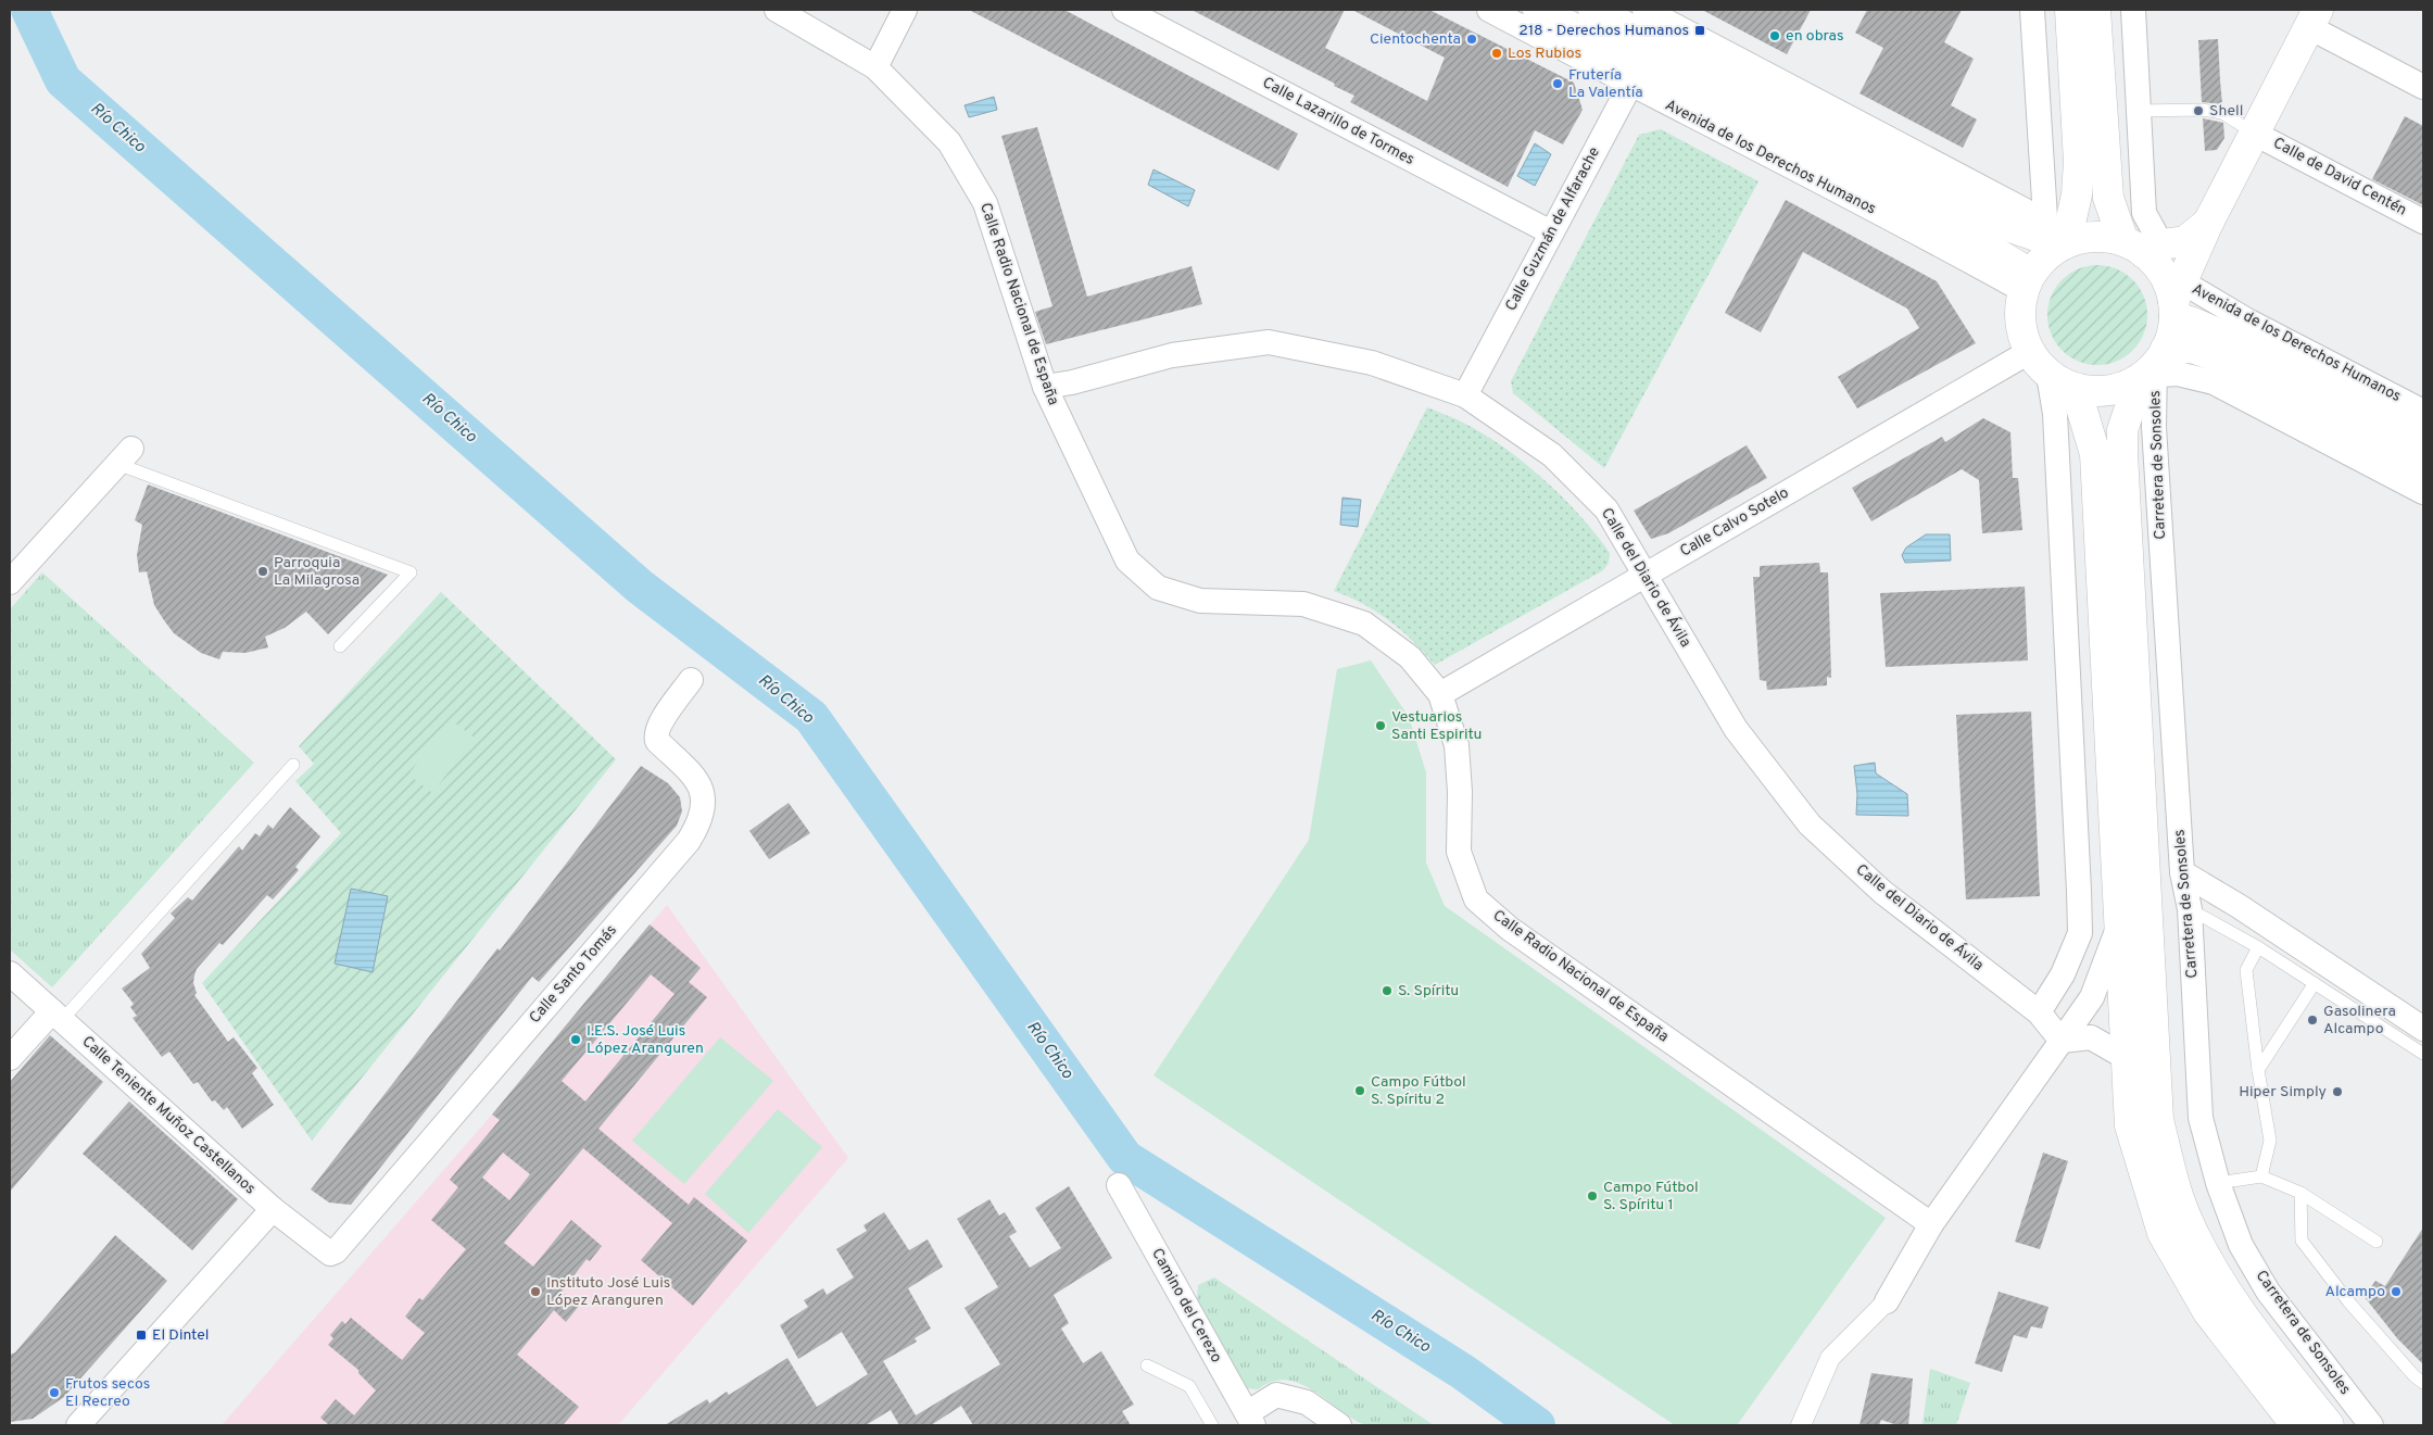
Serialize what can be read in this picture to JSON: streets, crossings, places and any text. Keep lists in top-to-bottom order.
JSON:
{
  "streets": {
    "main road": ["Avenida de los Derechos Humanos", "Carretera de Sonsoles"],
    "street": [
      "Calle Lazarillo de Tormes",
      "Calle de David Centén",
      "Calle Guzmán de Alfarache",
      "Calle Radio Nacional de España",
      "Calle Calvo Sotelo",
      "Calle del Diario de Ávila",
      "Calle Santo Tomás",
      "Calle Teniente Muñoz Castellanos",
      "Camino del Cerezo"
    ]
  },
  "crossings": [
    ["Calle Lazarillo de Tormes", "Calle Guzmán de Alfarache"],
    ["Avenida de los Derechos Humanos", "Calle Guzmán de Alfarache"],
    ["Avenida de los Derechos Humanos", "Carretera de Sonsoles"],
    ["Avenida de los Derechos Humanos", "Calle Calvo Sotelo"],
    ["Calle Guzmán de Alfarache", "Calle del Diario de Ávila"],
    ["Calle Radio Nacional de España", "Calle Calvo Sotelo"],
    ["Calle Radio Nacional de España", "Calle del Diario de Ávila"],
    ["Carretera de Sonsoles", "Calle Calvo Sotelo"],
    ["Calle Calvo Sotelo", "Calle del Diario de Ávila"],
    ["Calle Santo Tomás", "Calle Teniente Muñoz Castellanos"]
  ],
  "water": ["Río Chico"],
  "places": {
    "transit": ["218 - Derechos Humanos", "El Dintel"],
    "other": [
      "en obras",
      "Cientochenta",
      "Los Rubios",
      "Frutería La Valentía",
      "Shell",
      "Parroquia La Milagrosa",
      "Vestuarios Santi Espiritu",
      "S. Spíritu",
      "Gasolinera Alcampo",
      "I.E.S. José Luis López Aranguren",
      "Campo Fútbol S. Spíritu 2",
      "Hiper Simply",
      "Campo Fútbol S. Spíritu 1",
      "Instituto José Luis López Aranguren",
      "Alcampo",
      "Frutos secos El Recreo"
    ]
  }
}
